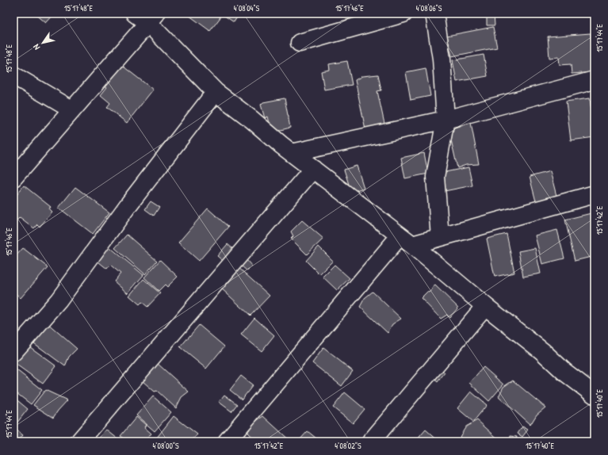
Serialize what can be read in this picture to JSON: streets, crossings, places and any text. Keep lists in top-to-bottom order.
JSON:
{
  "north": "bottom left",
  "coordinates": [
    "15°17'48\"E",
    "4°08'04\"S",
    "15°17'46\"E",
    "4°08'06\"S",
    "15°17'44\"E",
    "15°17'42\"E",
    "15°17'40\"E",
    "4°08'00\"S",
    "4°08'02\"S"
  ]
}
